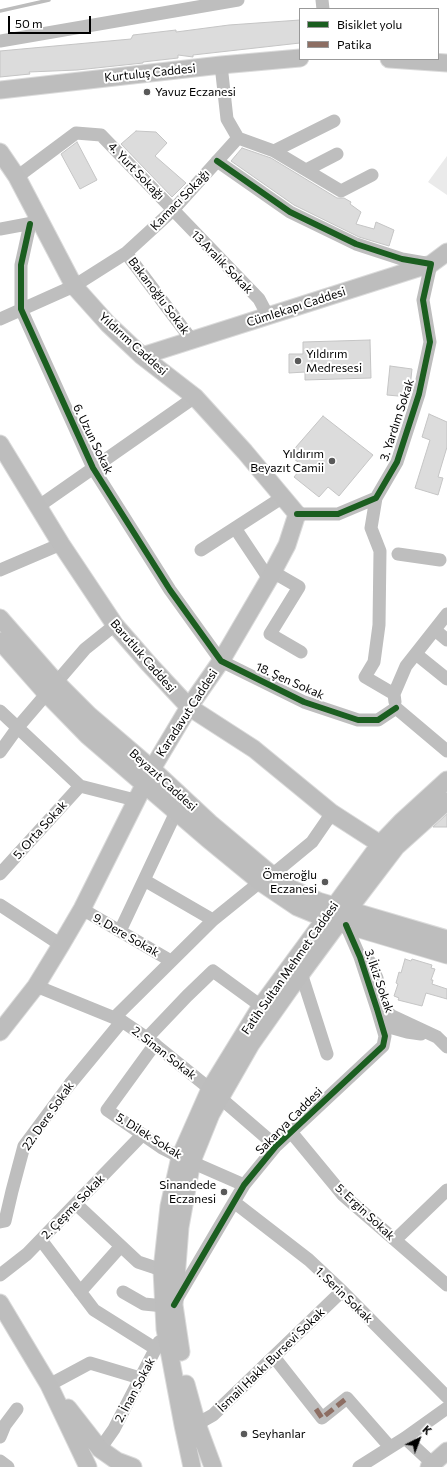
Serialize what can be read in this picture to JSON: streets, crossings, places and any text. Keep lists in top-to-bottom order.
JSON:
{
  "streets": {
    "main road": [
      "Kurtuluş Caddesi",
      "Cümlekapı Caddesi",
      "Yıldırım Caddesi",
      "Barutluk Caddesi",
      "Karadavut Caddesi",
      "Beyazıt Caddesi",
      "Fatih Sultan Mehmet Caddesi"
    ],
    "street": [
      "4. Yurt Sokağı",
      "Kamacı Sokağı",
      "13.Aralık Sokak",
      "Bakanoğlu Sokak",
      "3. Yardım Sokak",
      "6. Uzun Sokak",
      "18. Şen Sokak",
      "5. Orta Sokak",
      "9. Dere Sokak",
      "3. İkiz Sokak",
      "2. Sinan Sokak",
      "22. Dere Sokak",
      "Sakarya Caddesi",
      "5. Dilek Sokak",
      "2. Çeşme Sokak",
      "5. Ergin Sokak",
      "1. Serin Sokak",
      "İsmail Hakkı Bursevi Sokak",
      "2. İnan Sokak"
    ]
  },
  "crossings": [
    ["4. Yurt Sokağı", "Kamacı Sokağı"],
    ["4. Yurt Sokağı", "13.Aralık Sokak"],
    ["4. Yurt Sokağı", "Yıldırım Caddesi"],
    ["Kamacı Sokağı", "13.Aralık Sokak"],
    ["Kamacı Sokağı", "Bakanoğlu Sokak"],
    ["Kamacı Sokağı", "Yıldırım Caddesi"],
    ["Kamacı Sokağı", "6. Uzun Sokak"],
    ["13.Aralık Sokak", "Cümlekapı Caddesi"],
    ["Bakanoğlu Sokak", "Cümlekapı Caddesi"],
    ["Cümlekapı Caddesi", "Yıldırım Caddesi"],
    ["Cümlekapı Caddesi", "3. Yardım Sokak"],
    ["Yıldırım Caddesi", "6. Uzun Sokak"],
    ["Yıldırım Caddesi", "Karadavut Caddesi"],
    ["6. Uzun Sokak", "18. Şen Sokak"],
    ["6. Uzun Sokak", "Karadavut Caddesi"],
    ["Barutluk Caddesi", "Karadavut Caddesi"],
    ["Barutluk Caddesi", "Fatih Sultan Mehmet Caddesi"],
    ["Barutluk Caddesi", "22. Dere Sokak"],
    ["18. Şen Sokak", "Karadavut Caddesi"],
    ["Karadavut Caddesi", "Beyazıt Caddesi"],
    ["Karadavut Caddesi", "9. Dere Sokak"],
    ["Karadavut Caddesi", "2. Sinan Sokak"],
    ["Beyazıt Caddesi", "Fatih Sultan Mehmet Caddesi"],
    ["Beyazıt Caddesi", "3. İkiz Sokak"],
    ["Beyazıt Caddesi", "22. Dere Sokak"],
    ["9. Dere Sokak", "22. Dere Sokak"],
    ["Fatih Sultan Mehmet Caddesi", "3. İkiz Sokak"],
    ["Fatih Sultan Mehmet Caddesi", "2. Sinan Sokak"],
    ["Fatih Sultan Mehmet Caddesi", "Sakarya Caddesi"],
    ["Fatih Sultan Mehmet Caddesi", "5. Dilek Sokak"],
    ["Fatih Sultan Mehmet Caddesi", "İsmail Hakkı Bursevi Sokak"],
    ["Fatih Sultan Mehmet Caddesi", "2. İnan Sokak"],
    ["3. İkiz Sokak", "Sakarya Caddesi"],
    ["2. Sinan Sokak", "22. Dere Sokak"],
    ["2. Sinan Sokak", "Sakarya Caddesi"],
    ["2. Sinan Sokak", "5. Dilek Sokak"],
    ["Sakarya Caddesi", "5. Dilek Sokak"],
    ["Sakarya Caddesi", "5. Ergin Sokak"],
    ["Sakarya Caddesi", "1. Serin Sokak"],
    ["5. Dilek Sokak", "2. Çeşme Sokak"],
    ["1. Serin Sokak", "İsmail Hakkı Bursevi Sokak"]
  ],
  "places": [
    "Yavuz Eczanesi",
    "Yıldırım Medresesi",
    "Yıldırım Beyazıt Camii",
    "Ömeroğlu Eczanesi",
    "Sinandede Eczanesi",
    "Seyhanlar"
  ],
  "legend": ["Bisiklet yolu", "Patika"],
  "scale_bar": "50 m",
  "north": "top right"
}
